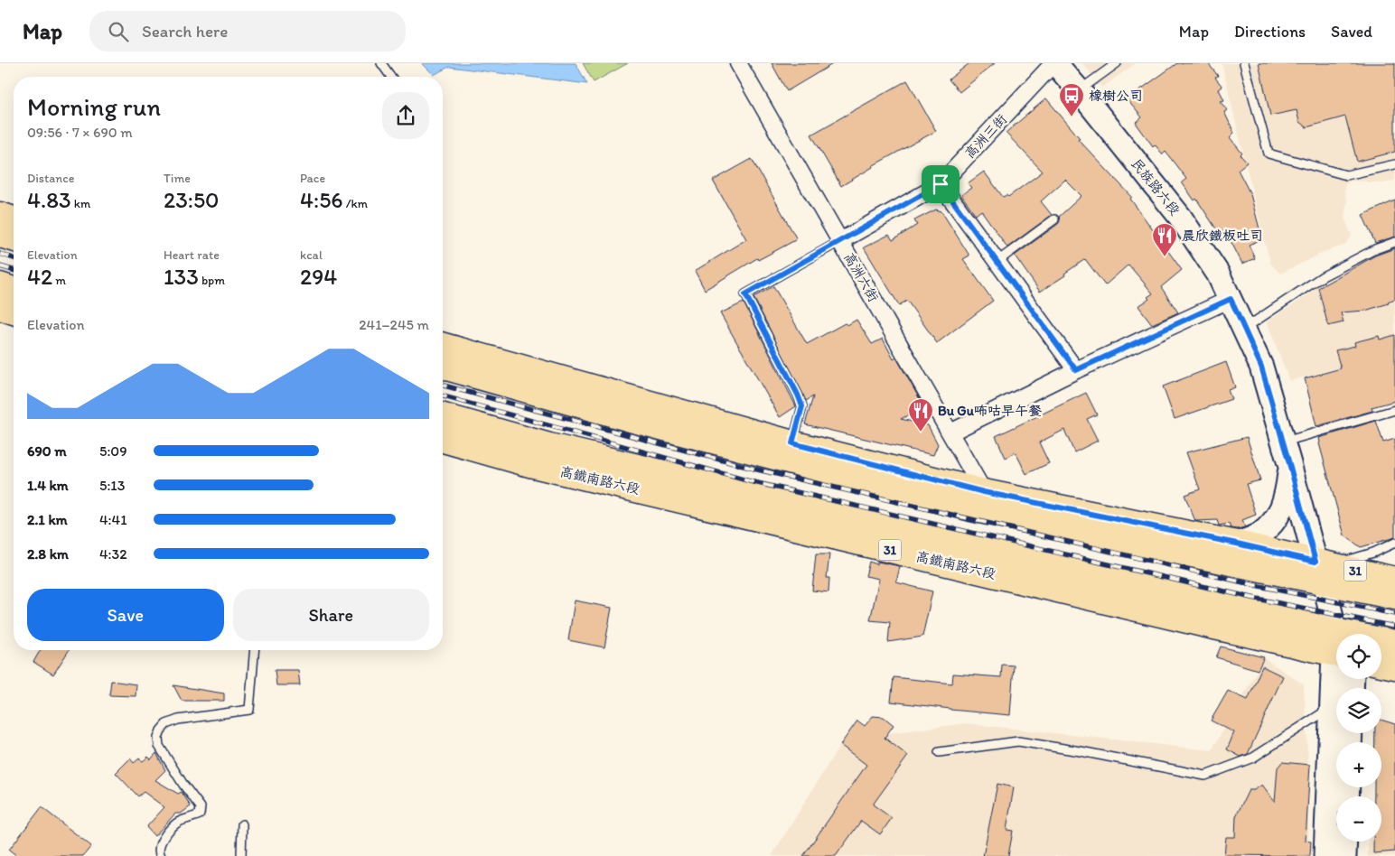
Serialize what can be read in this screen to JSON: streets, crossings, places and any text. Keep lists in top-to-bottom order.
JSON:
{
  "streets": {
    "main road": ["民族路六段", "高鐵南路六段", "31"],
    "street": ["高洲三街", "高洲六街"]
  },
  "crossings": [
    ["高洲三街", "民族路六段"],
    ["高洲三街", "高洲六街"],
    ["民族路六段", "31"],
    ["高洲六街", "31"]
  ],
  "places": {
    "bus stop": ["橡樹公司"],
    "restaurant": ["晨欣鐵板吐司", "Bu Gu咘咕早午餐"]
  },
  "page": {
    "header": "Map",
    "search": "Search here",
    "nav": ["Map", "Directions", "Saved"],
    "heading": ["Morning run", "09:56 · 7 × 690 m"],
    "stats": [
      ["Distance", "4.83 km"],
      ["Time", "23:50"],
      ["Pace", "4:56 /km"],
      ["Elevation", "42 m"],
      ["Heart rate", "133 bpm"],
      ["kcal", "294"]
    ],
    "chart": ["Elevation", "241–245 m"],
    "list": [
      {
        "name": "690 m",
        "note": "5:09"
      },
      {
        "name": "1.4 km",
        "note": "5:13"
      },
      {
        "name": "2.1 km",
        "note": "4:41"
      },
      {
        "name": "2.8 km",
        "note": "4:32"
      }
    ],
    "buttons": ["Save", "Share"],
    "map_buttons": ["+", "−"]
  }
}
